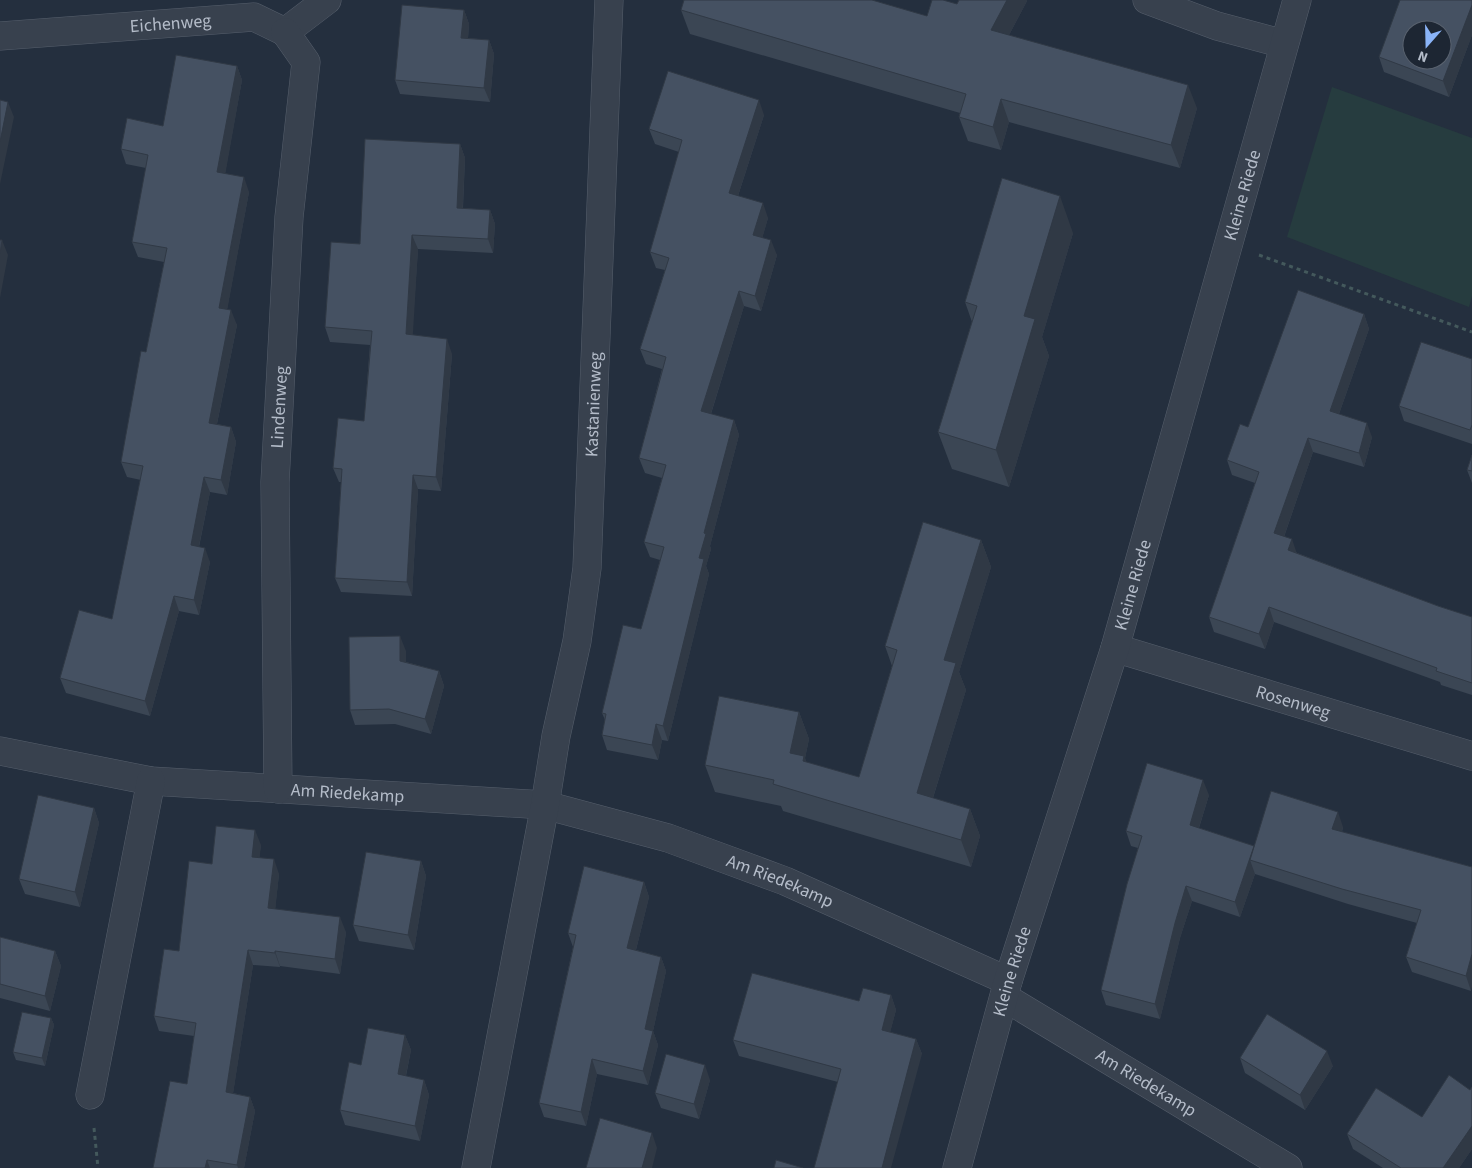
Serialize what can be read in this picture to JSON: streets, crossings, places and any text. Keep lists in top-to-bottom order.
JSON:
{
  "streets": {
    "street": [
      "Eichenweg",
      "Kleine Riede",
      "Kastanienweg",
      "Lindenweg",
      "Rosenweg",
      "Am Riedekamp"
    ]
  },
  "crossings": [
    ["Eichenweg", "Lindenweg"],
    ["Kleine Riede", "Rosenweg"],
    ["Kleine Riede", "Am Riedekamp"],
    ["Kastanienweg", "Am Riedekamp"],
    ["Lindenweg", "Am Riedekamp"]
  ],
  "north": "bottom"
}
